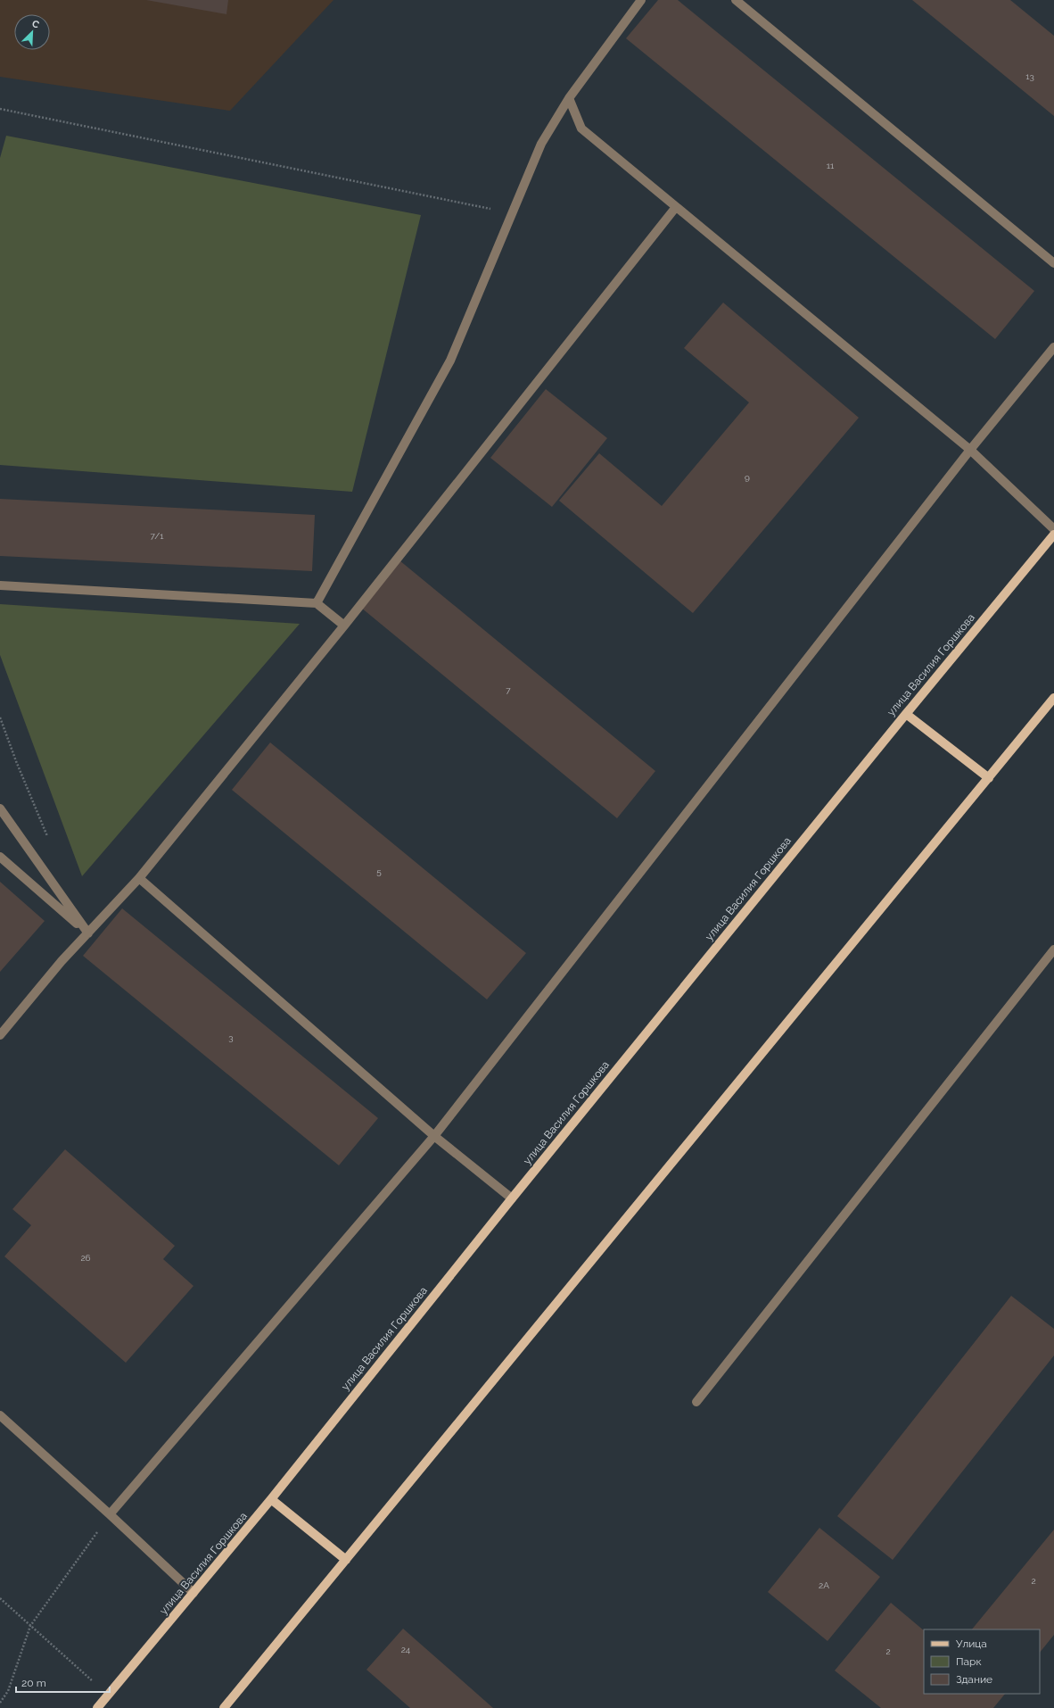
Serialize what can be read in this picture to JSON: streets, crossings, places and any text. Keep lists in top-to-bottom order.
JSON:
{
  "streets": {
    "main road": ["улица Василия Горшкова"]
  },
  "house_numbers": [
    "13",
    "11",
    "9",
    "7/1",
    "7",
    "5",
    "3",
    "26",
    "2",
    "2А",
    "24",
    "2"
  ],
  "legend": ["Улица", "Парк", "Здание"],
  "scale_bar": "20 m",
  "north": "top right"
}
